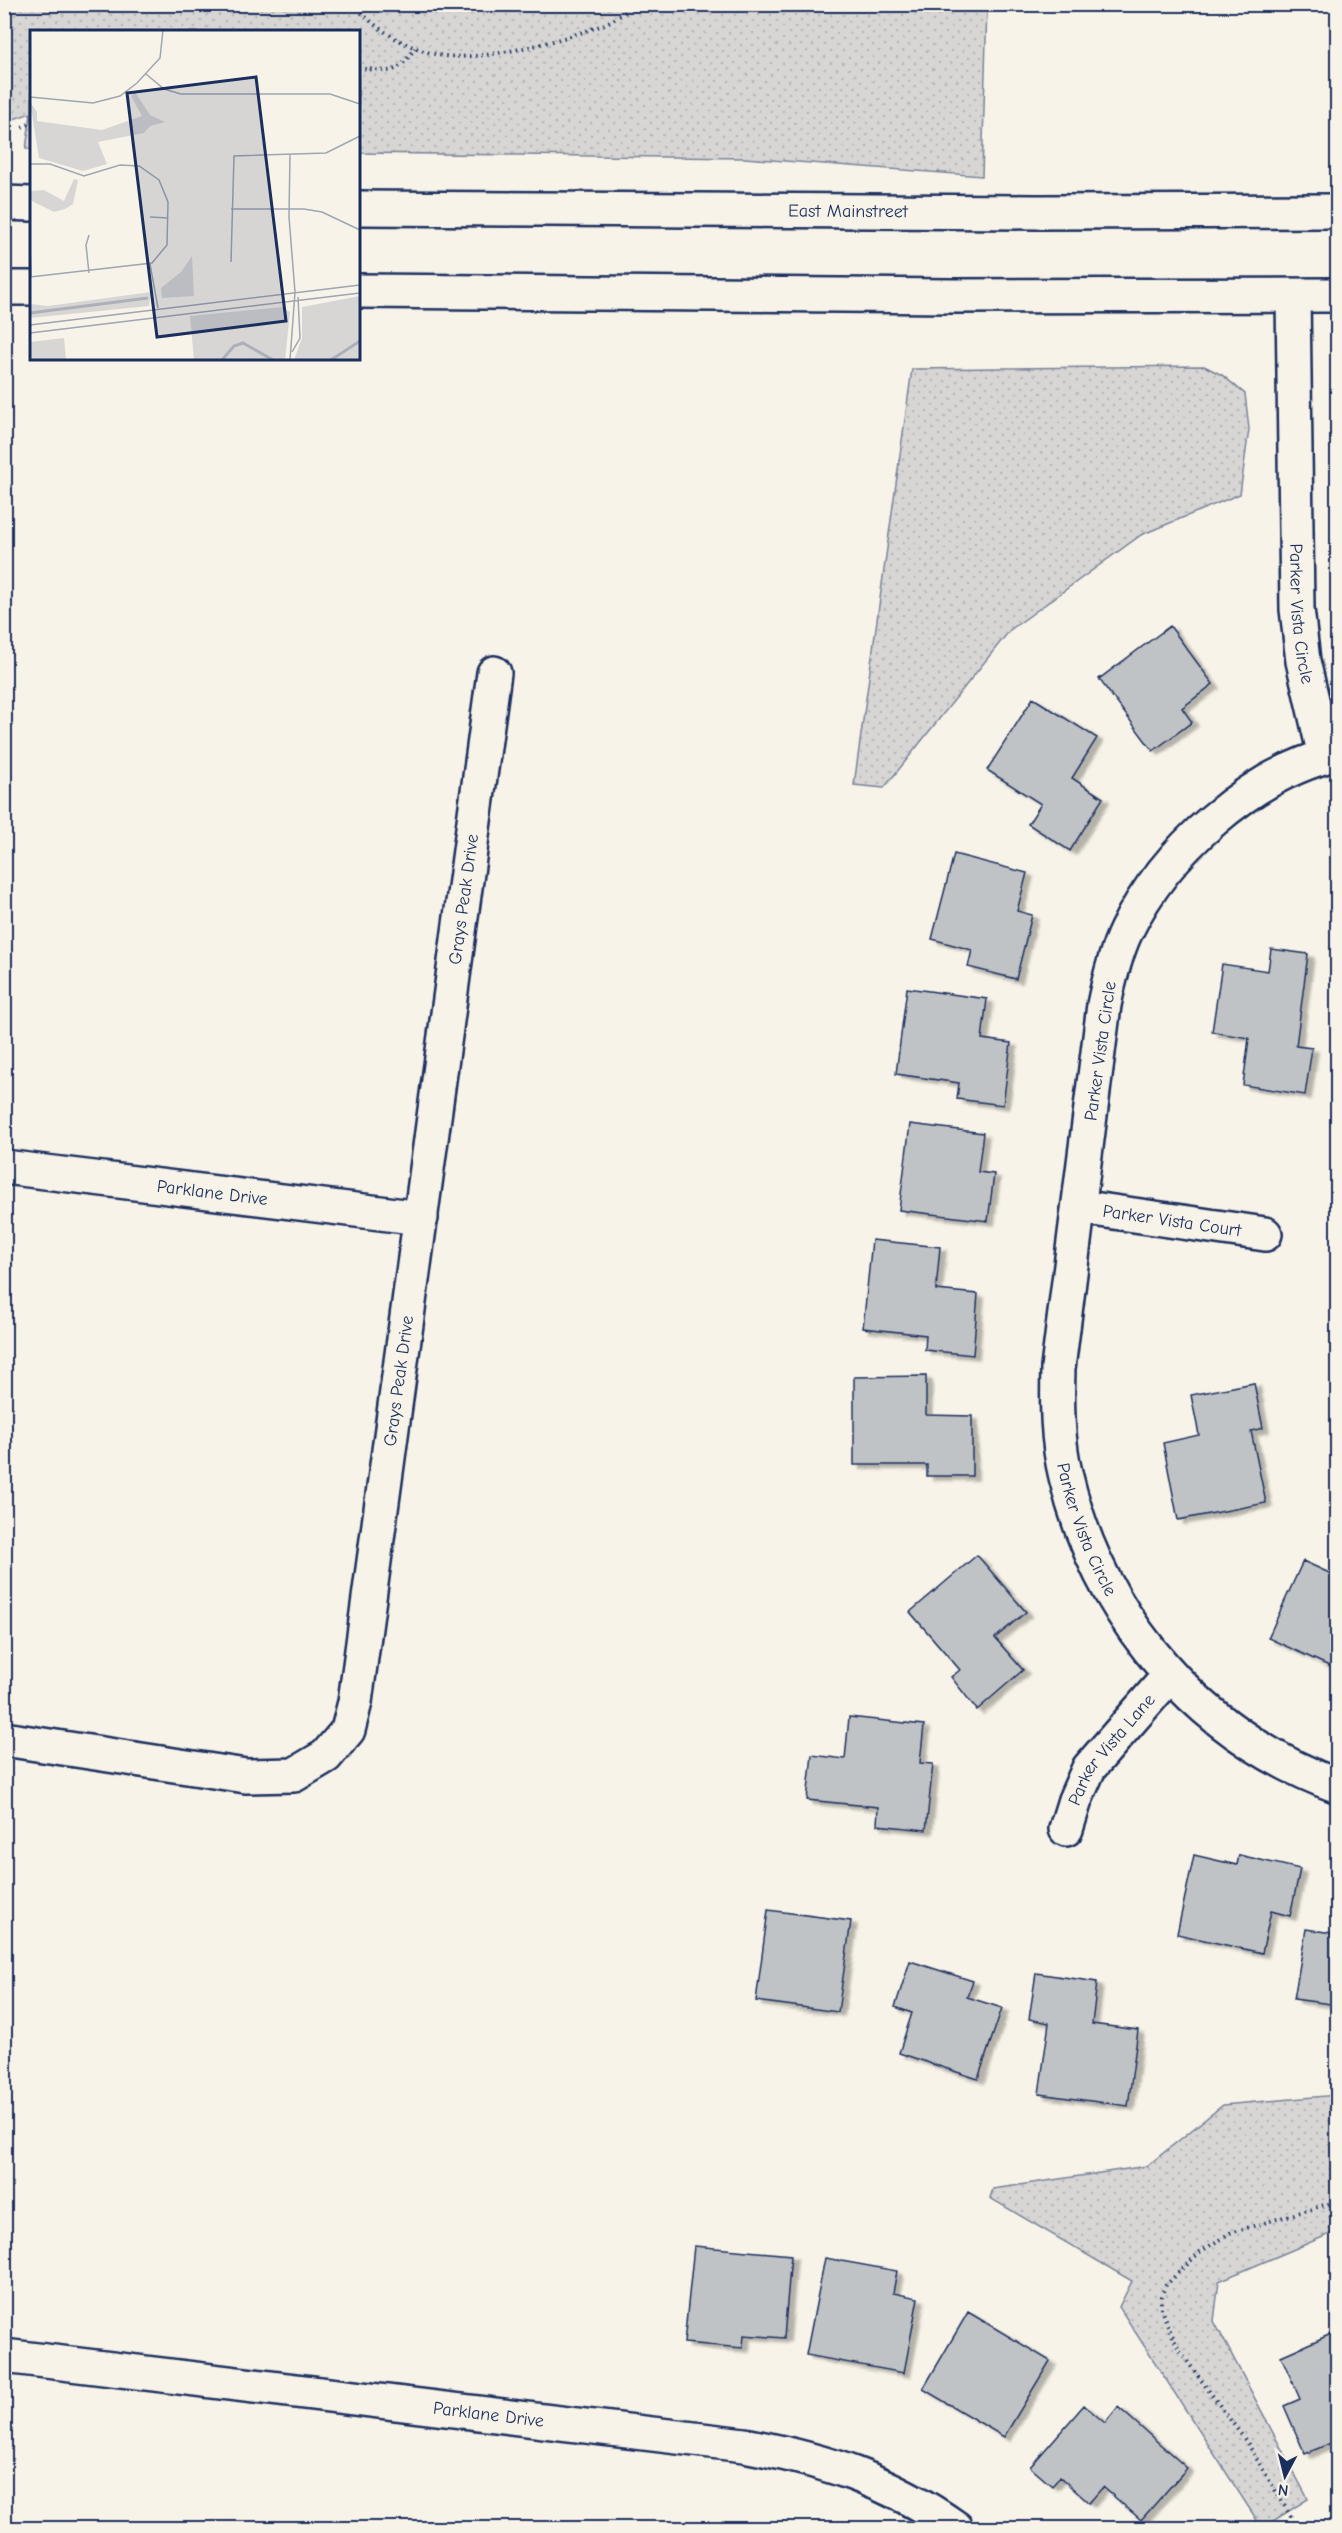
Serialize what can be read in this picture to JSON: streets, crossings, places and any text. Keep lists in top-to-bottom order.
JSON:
{
  "streets": {
    "street": [
      "East Mainstreet",
      "Parker Vista Circle",
      "Grays Peak Drive",
      "Parklane Drive",
      "Parker Vista Court",
      "Parker Vista Lane"
    ]
  },
  "crossings": [
    ["Parker Vista Circle", "Parker Vista Court"],
    ["Parker Vista Circle", "Parker Vista Lane"],
    ["Grays Peak Drive", "Parklane Drive"]
  ],
  "north": "bottom"
}
